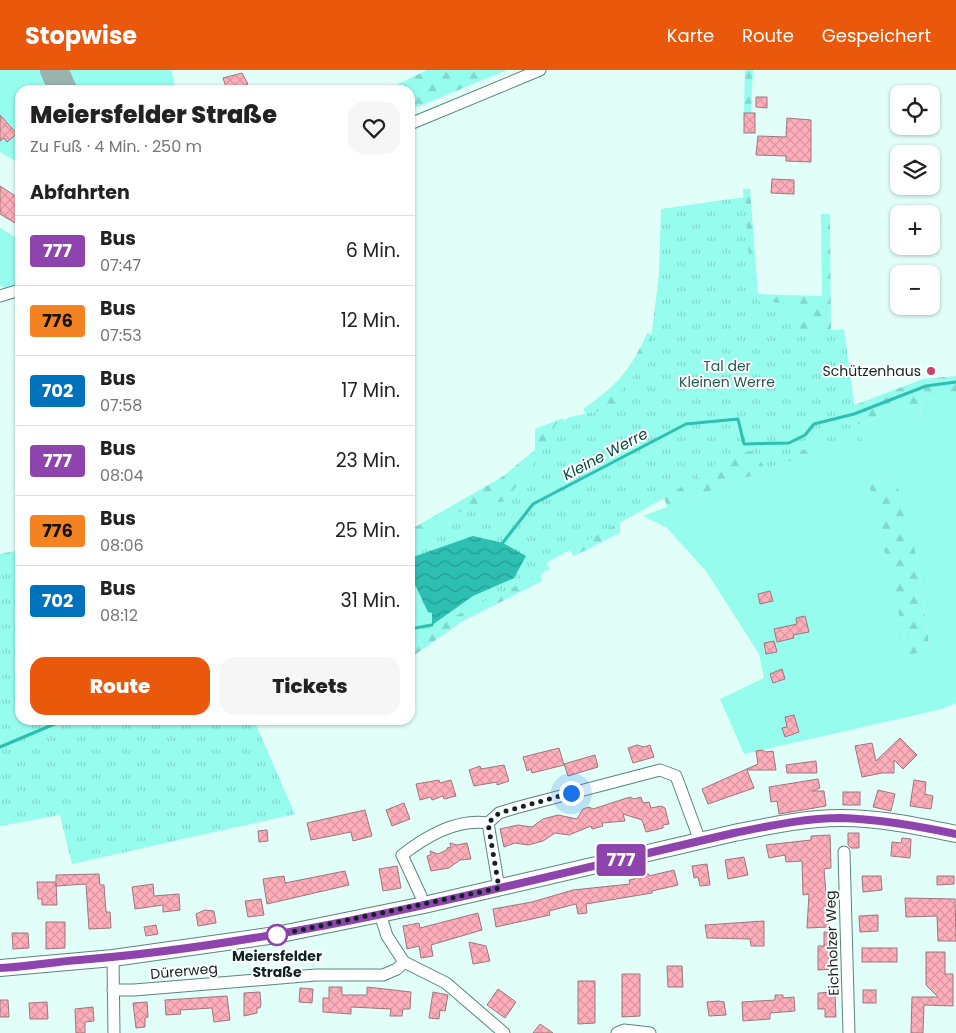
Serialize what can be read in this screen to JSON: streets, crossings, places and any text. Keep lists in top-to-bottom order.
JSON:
{
  "streets": {
    "street": ["Eichholzer Weg", "Dürerweg"]
  },
  "water": ["Kleine Werre"],
  "parks": ["Tal der Kleinen Werre"],
  "places": ["Schützenhaus", "Meiersfelder Straße"],
  "lines": ["bus line 777"],
  "page": {
    "header": "Stopwise",
    "nav": ["Karte", "Route", "Gespeichert"],
    "on_map": "777",
    "map_buttons": ["+", "−"],
    "heading": [
      ["Meiersfelder Straße", "Zu Fuß · 4 Min. · 250 m"],
      "Abfahrten"
    ],
    "list": [
      {
        "mark": "777",
        "name": "Bus",
        "note": "07:47",
        "value": "6 Min."
      },
      {
        "mark": "776",
        "name": "Bus",
        "note": "07:53",
        "value": "12 Min."
      },
      {
        "mark": "702",
        "name": "Bus",
        "note": "07:58",
        "value": "17 Min."
      },
      {
        "mark": "777",
        "name": "Bus",
        "note": "08:04",
        "value": "23 Min."
      },
      {
        "mark": "776",
        "name": "Bus",
        "note": "08:06",
        "value": "25 Min."
      },
      {
        "mark": "702",
        "name": "Bus",
        "note": "08:12",
        "value": "31 Min."
      }
    ],
    "buttons": ["Route", "Tickets"]
  }
}
